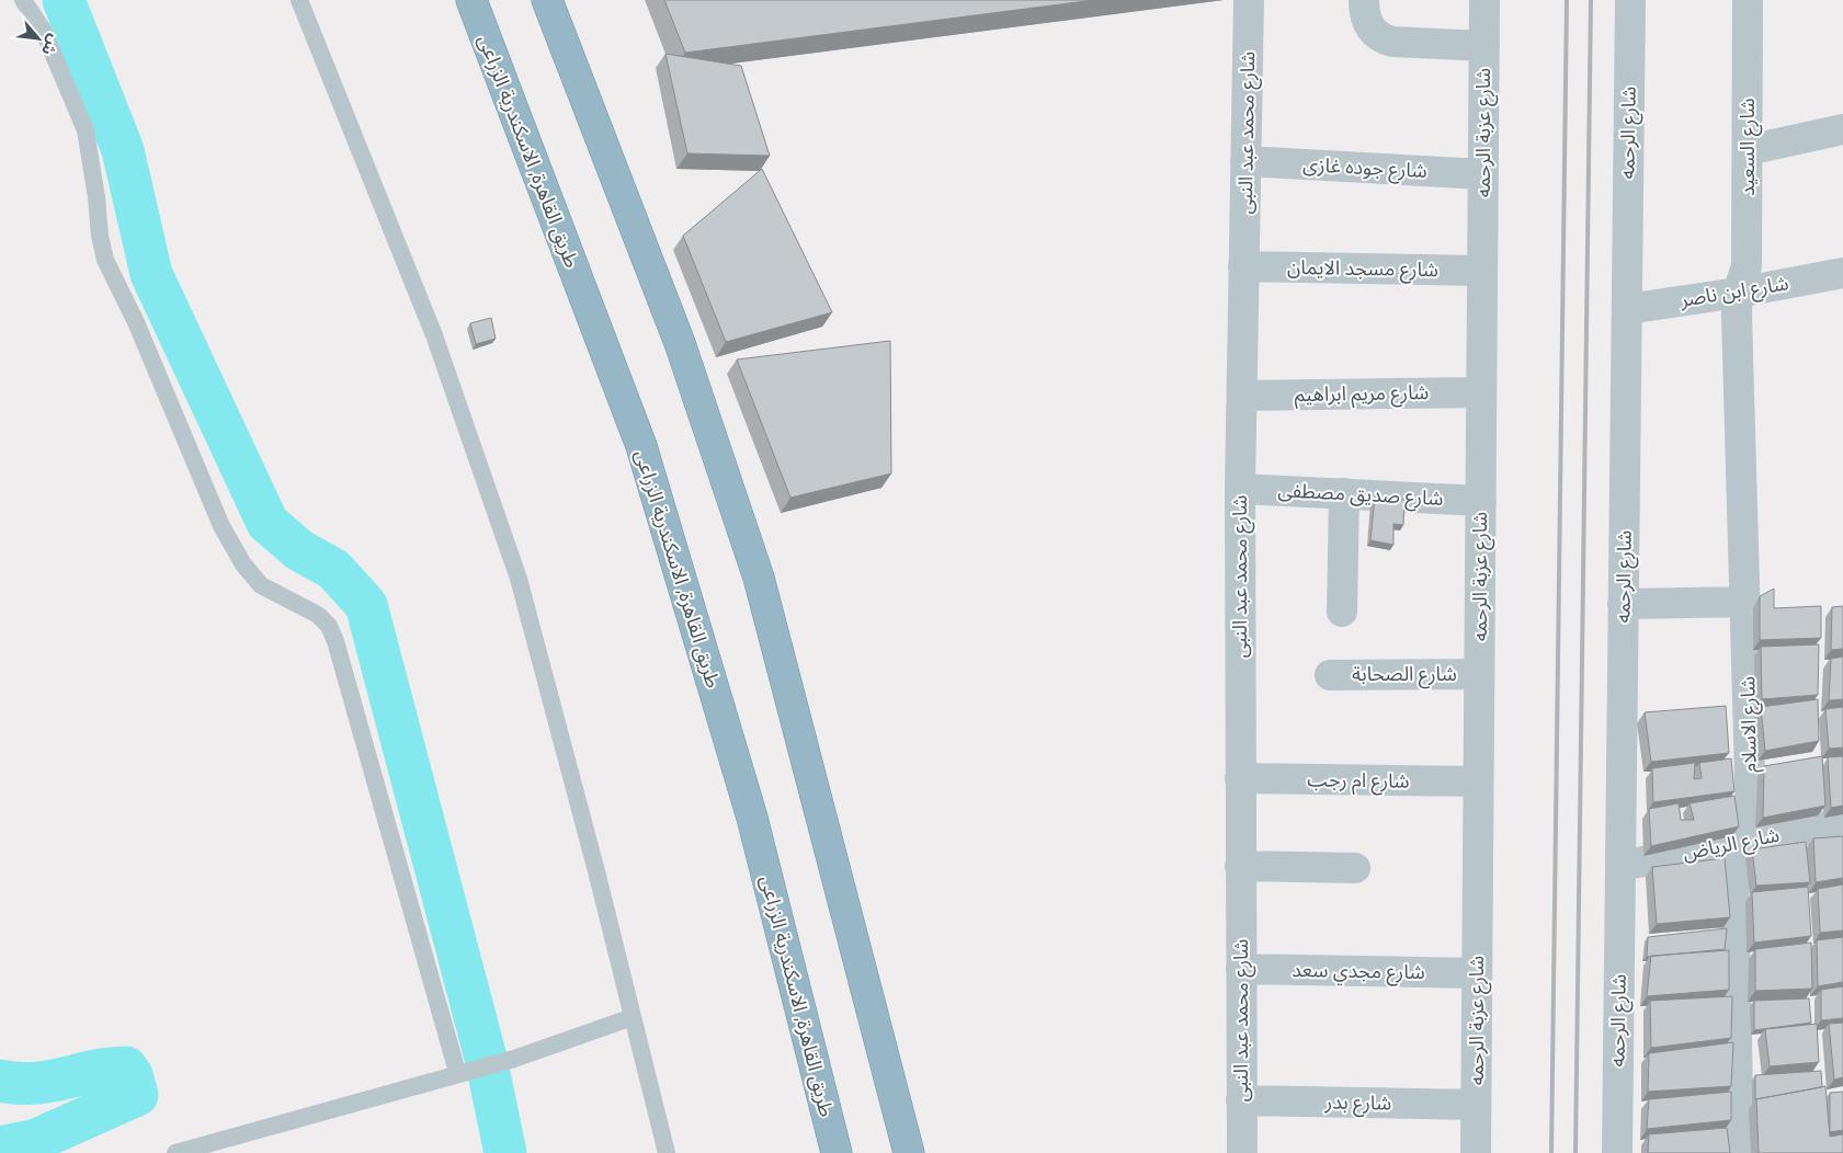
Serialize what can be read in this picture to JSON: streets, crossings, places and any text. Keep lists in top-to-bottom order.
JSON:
{
  "streets": {
    "highway": ["طريق القاهرة, الاسكندرية الزراعى"],
    "street": [
      "شارع محمد عبد النبى",
      "شارع عزبة الرحمه",
      "شارع الرحمه",
      "شارع السعيد",
      "شارع جوده غازى",
      "شارع مسجد الايمان",
      "شارع ابن ناصر",
      "شارع مريم ابراهيم",
      "شارع صديق مصطفى",
      "شارع الصحابة",
      "شارع الاسلام",
      "شارع ام رجب",
      "شارع الرياض",
      "شارع مجدي سعد",
      "شارع بدر"
    ]
  },
  "crossings": [
    ["شارع محمد عبد النبى", "شارع جوده غازى"],
    ["شارع محمد عبد النبى", "شارع مسجد الايمان"],
    ["شارع محمد عبد النبى", "شارع مريم ابراهيم"],
    ["شارع محمد عبد النبى", "شارع صديق مصطفى"],
    ["شارع محمد عبد النبى", "شارع ام رجب"],
    ["شارع محمد عبد النبى", "شارع مجدي سعد"],
    ["شارع محمد عبد النبى", "شارع بدر"],
    ["شارع عزبة الرحمه", "شارع جوده غازى"],
    ["شارع عزبة الرحمه", "شارع مسجد الايمان"],
    ["شارع عزبة الرحمه", "شارع مريم ابراهيم"],
    ["شارع عزبة الرحمه", "شارع صديق مصطفى"],
    ["شارع عزبة الرحمه", "شارع الصحابة"],
    ["شارع عزبة الرحمه", "شارع ام رجب"],
    ["شارع عزبة الرحمه", "شارع مجدي سعد"],
    ["شارع عزبة الرحمه", "شارع بدر"],
    ["شارع الرحمه", "شارع ابن ناصر"],
    ["شارع الرحمه", "شارع الرياض"],
    ["شارع السعيد", "شارع ابن ناصر"],
    ["شارع السعيد", "شارع الاسلام"],
    ["شارع ابن ناصر", "شارع الاسلام"],
    ["شارع الاسلام", "شارع الرياض"]
  ],
  "north": "bottom right"
}
